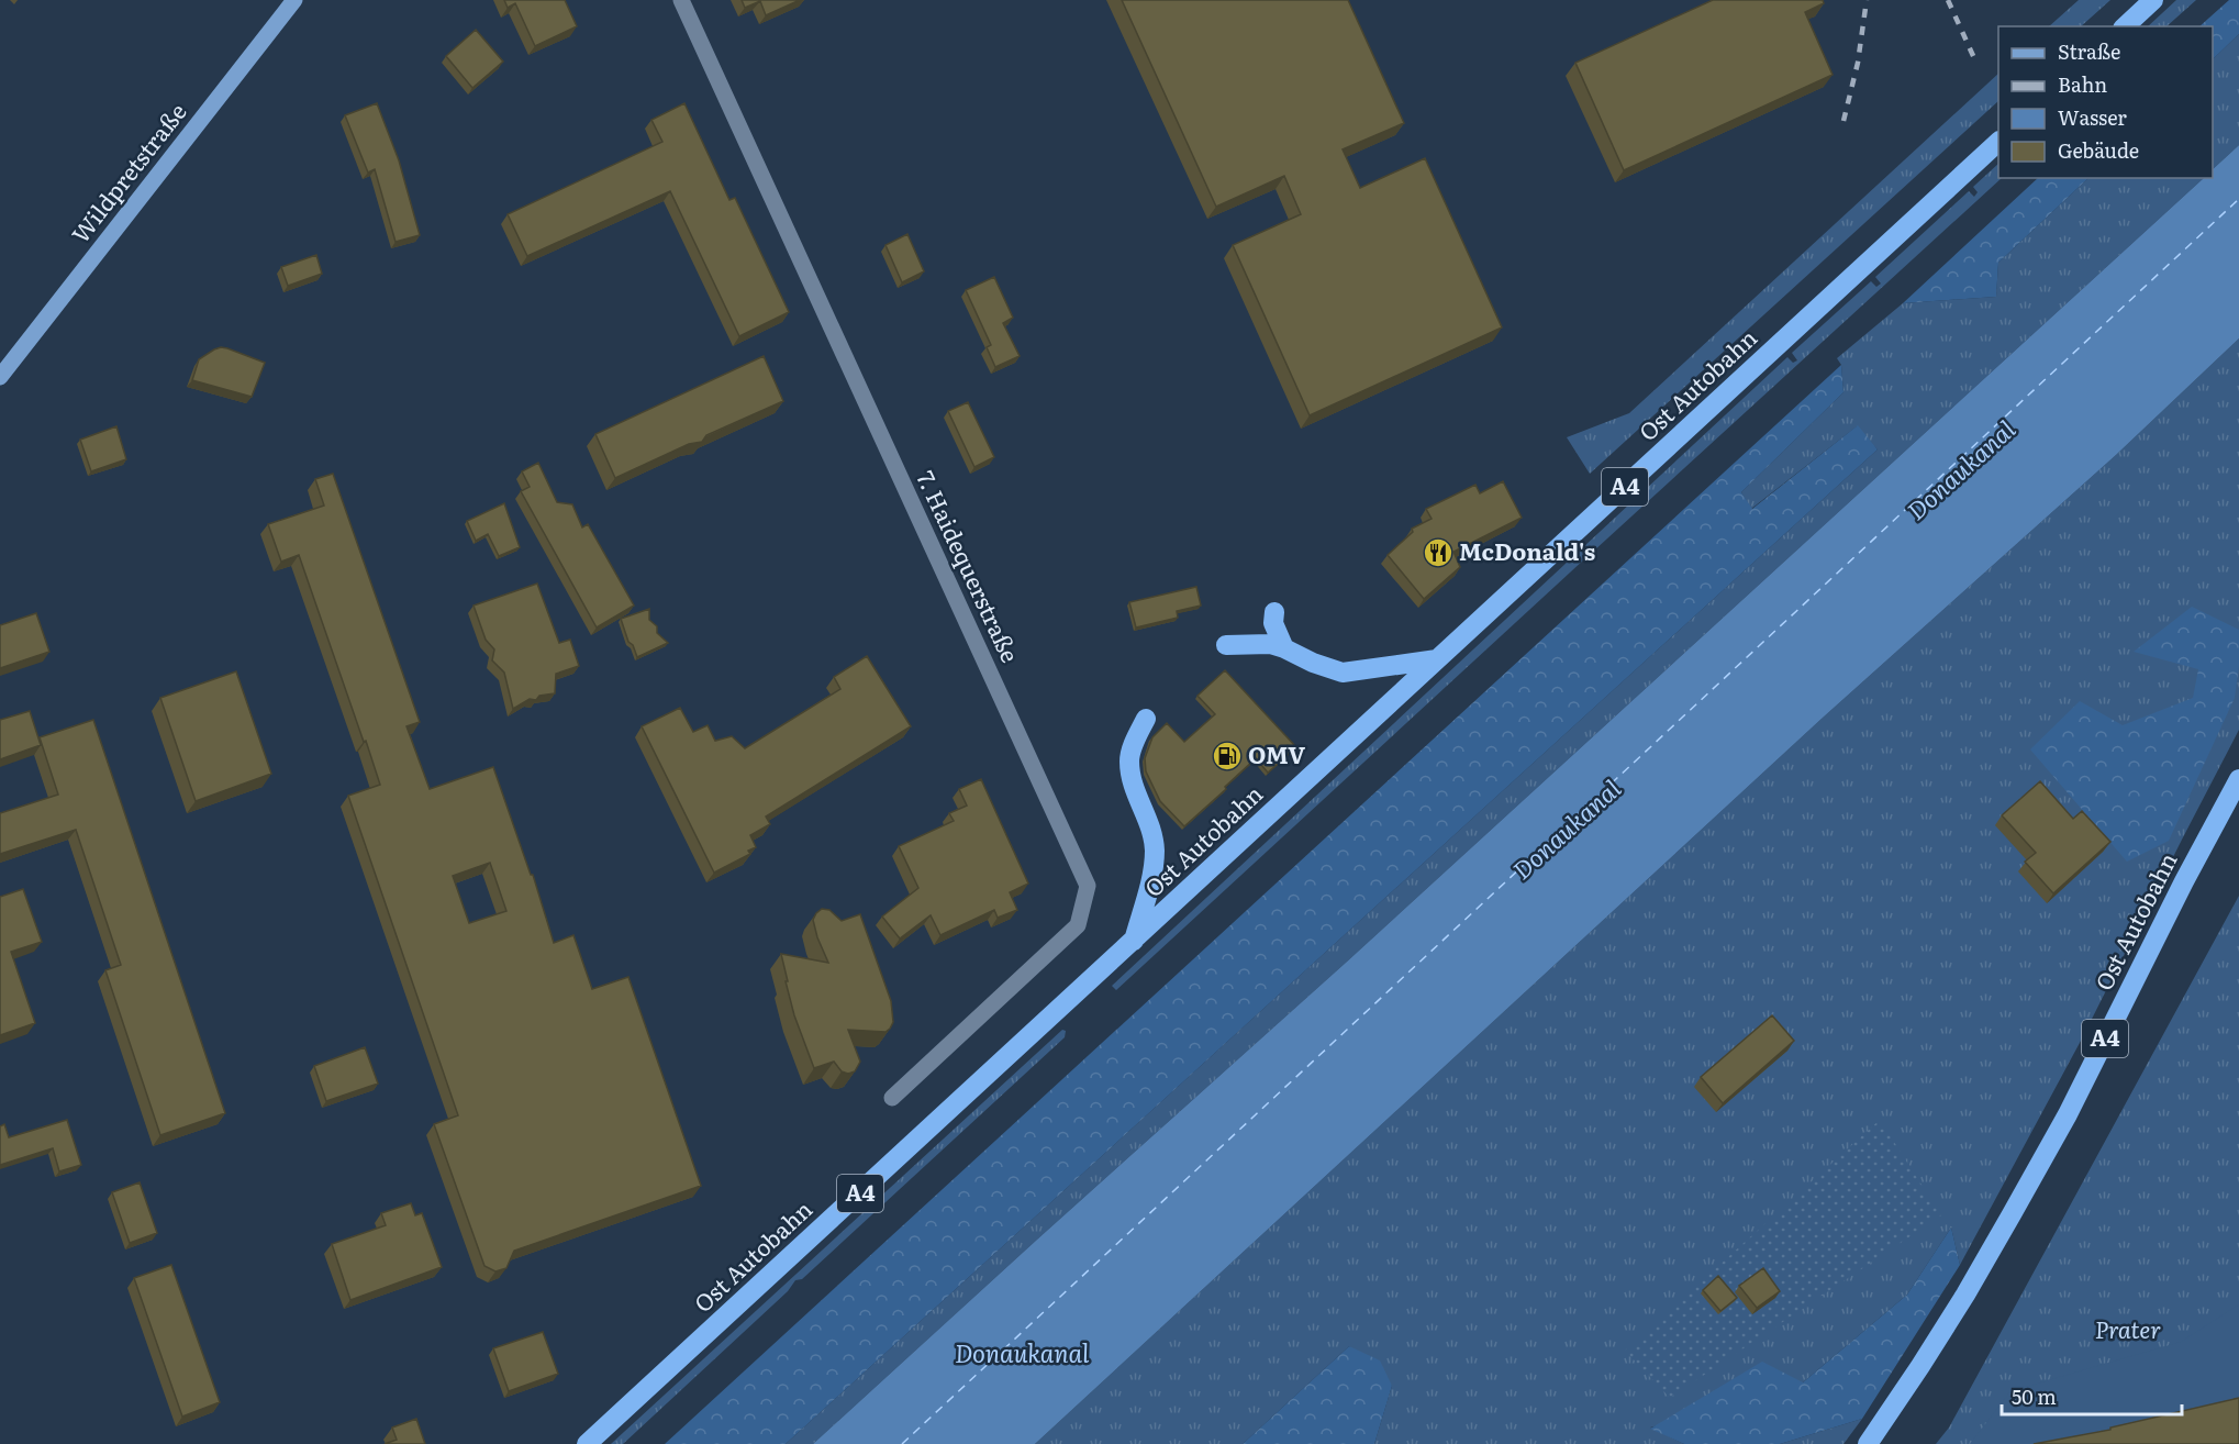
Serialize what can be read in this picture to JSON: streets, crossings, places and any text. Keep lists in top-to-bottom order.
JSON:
{
  "streets": {
    "highway": ["Ost Autobahn", "A4"],
    "main road": ["Wildpretstraße"],
    "street": ["7. Haidequerstraße"]
  },
  "water": ["Donaukanal"],
  "parks": ["Prater"],
  "places": {
    "restaurant": ["McDonald's"],
    "fuel station": ["OMV"]
  },
  "legend": [
    "Straße",
    "Bahn",
    "Wasser",
    "Gebäude"
  ],
  "scale_bar": "50 m"
}
